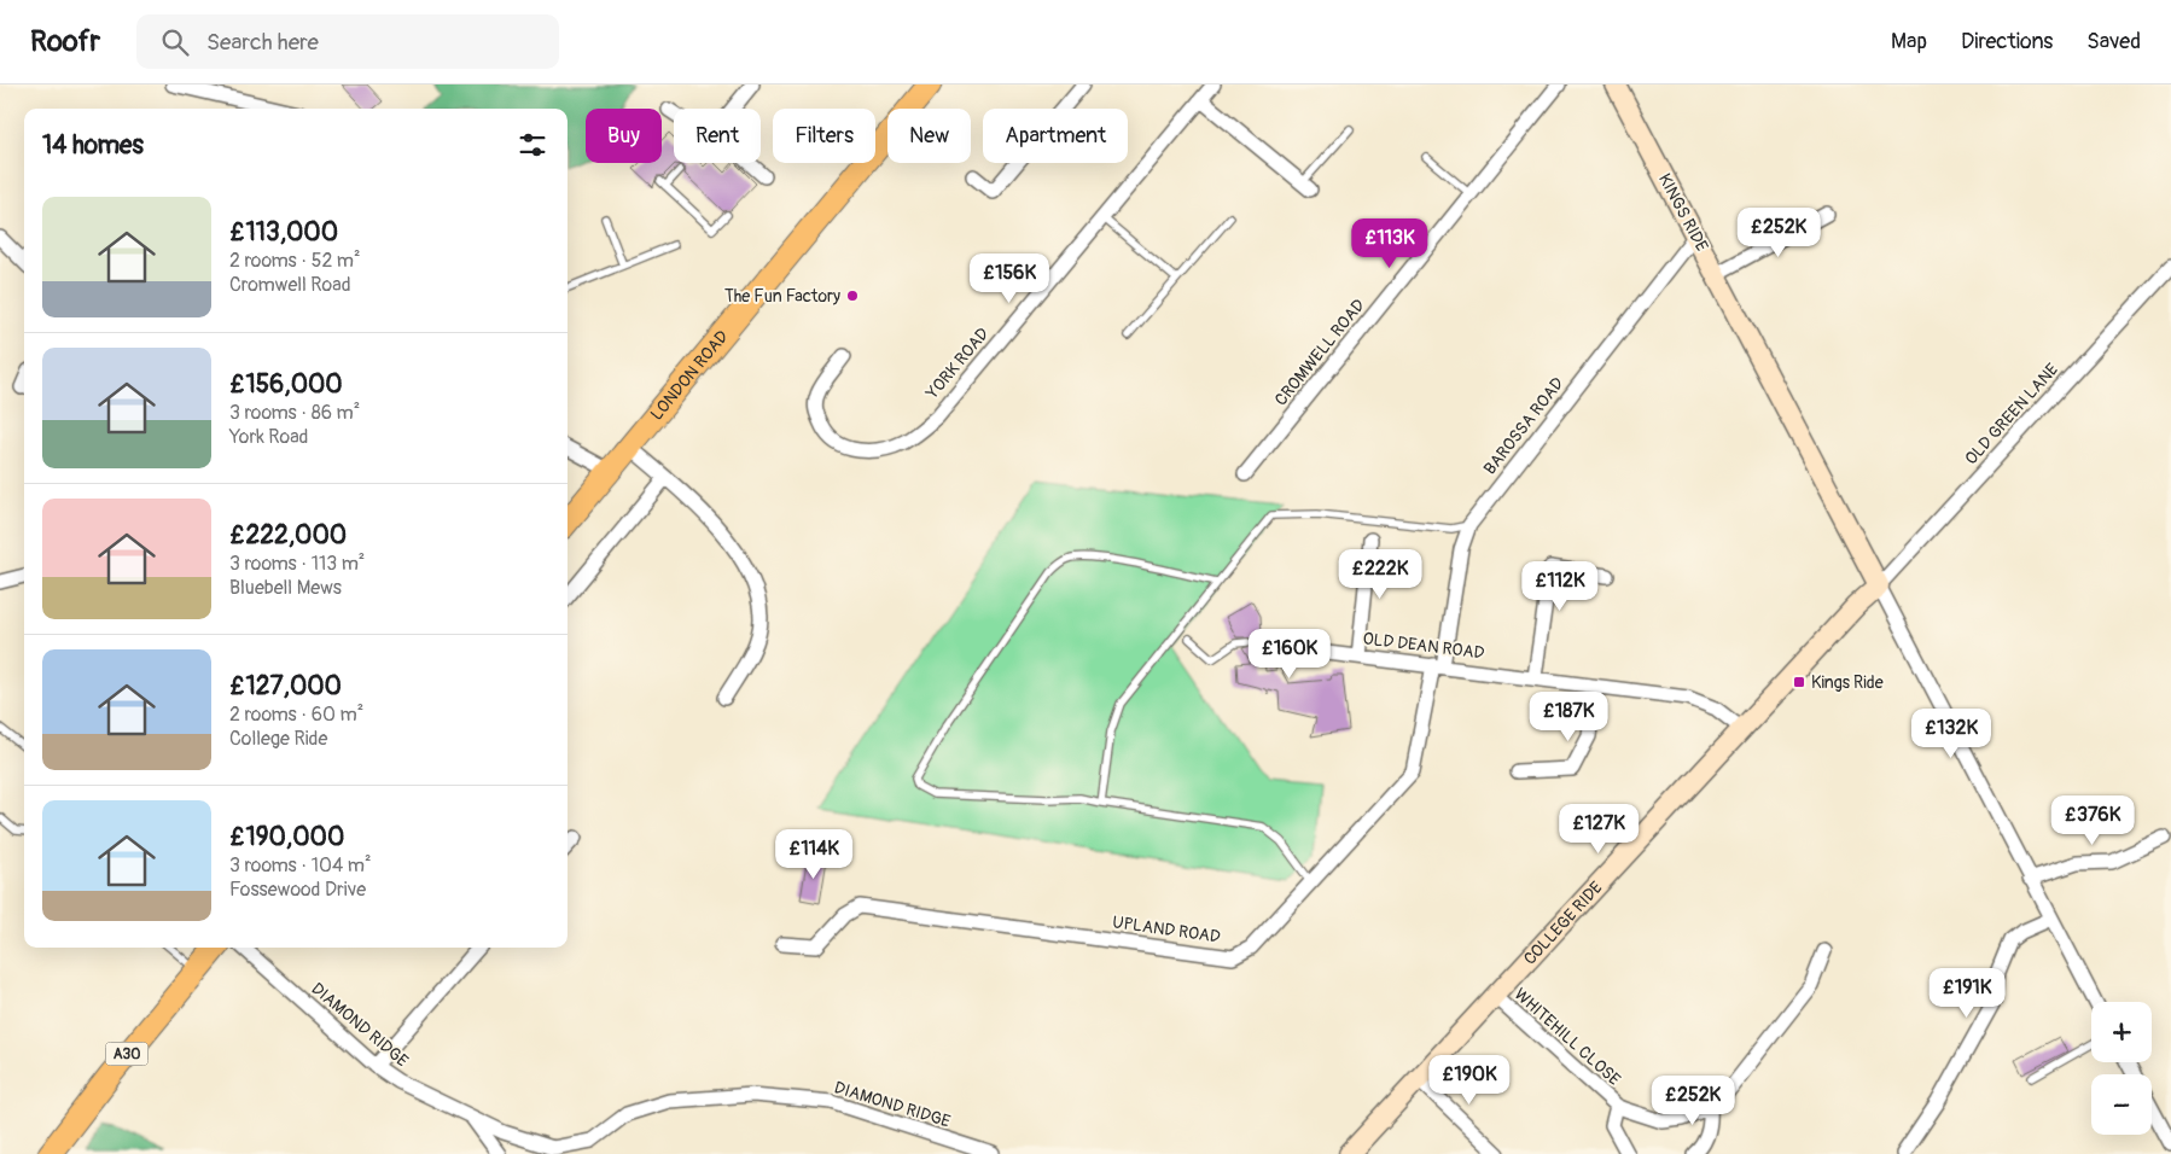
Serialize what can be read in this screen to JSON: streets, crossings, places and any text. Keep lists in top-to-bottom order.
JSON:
{
  "streets": {
    "main road": ["LONDON ROAD", "A30"],
    "street": [
      "KINGS RIDE",
      "CROMWELL ROAD",
      "YORK ROAD",
      "OLD GREEN LANE",
      "BAROSSA ROAD",
      "OLD DEAN ROAD",
      "COLLEGE RIDE",
      "UPLAND ROAD",
      "DIAMOND RIDGE",
      "WHITEHILL CLOSE"
    ]
  },
  "crossings": [
    ["KINGS RIDE", "OLD GREEN LANE"],
    ["KINGS RIDE", "BAROSSA ROAD"],
    ["KINGS RIDE", "COLLEGE RIDE"],
    ["OLD GREEN LANE", "COLLEGE RIDE"],
    ["BAROSSA ROAD", "OLD DEAN ROAD"],
    ["BAROSSA ROAD", "UPLAND ROAD"],
    ["OLD DEAN ROAD", "COLLEGE RIDE"],
    ["OLD DEAN ROAD", "UPLAND ROAD"],
    ["COLLEGE RIDE", "WHITEHILL CLOSE"]
  ],
  "places": {
    "other": ["The Fun Factory"],
    "transit": ["Kings Ride"]
  },
  "page": {
    "header": "Roofr",
    "search": "Search here",
    "nav": ["Map", "Directions", "Saved"],
    "chip": [
      "Buy",
      "Rent",
      "Filters",
      "New",
      "Apartment"
    ],
    "heading": "14 homes",
    "list": [
      {
        "name": "£113,000",
        "note": "2 rooms · 52 m² · Cromwell Road"
      },
      {
        "name": "£156,000",
        "note": "3 rooms · 86 m² · York Road"
      },
      {
        "name": "£222,000",
        "note": "3 rooms · 113 m² · Bluebell Mews"
      },
      {
        "name": "£127,000",
        "note": "2 rooms · 60 m² · College Ride"
      },
      {
        "name": "£190,000",
        "note": "3 rooms · 104 m² · Fossewood Drive"
      }
    ],
    "price": [
      "£252K",
      "£113K",
      "£156K",
      "£222K",
      "£112K",
      "£160K",
      "£187K",
      "£132K",
      "£376K",
      "£127K",
      "£114K",
      "£191K",
      "£190K",
      "£252K"
    ],
    "map_buttons": ["+", "−"]
  }
}
